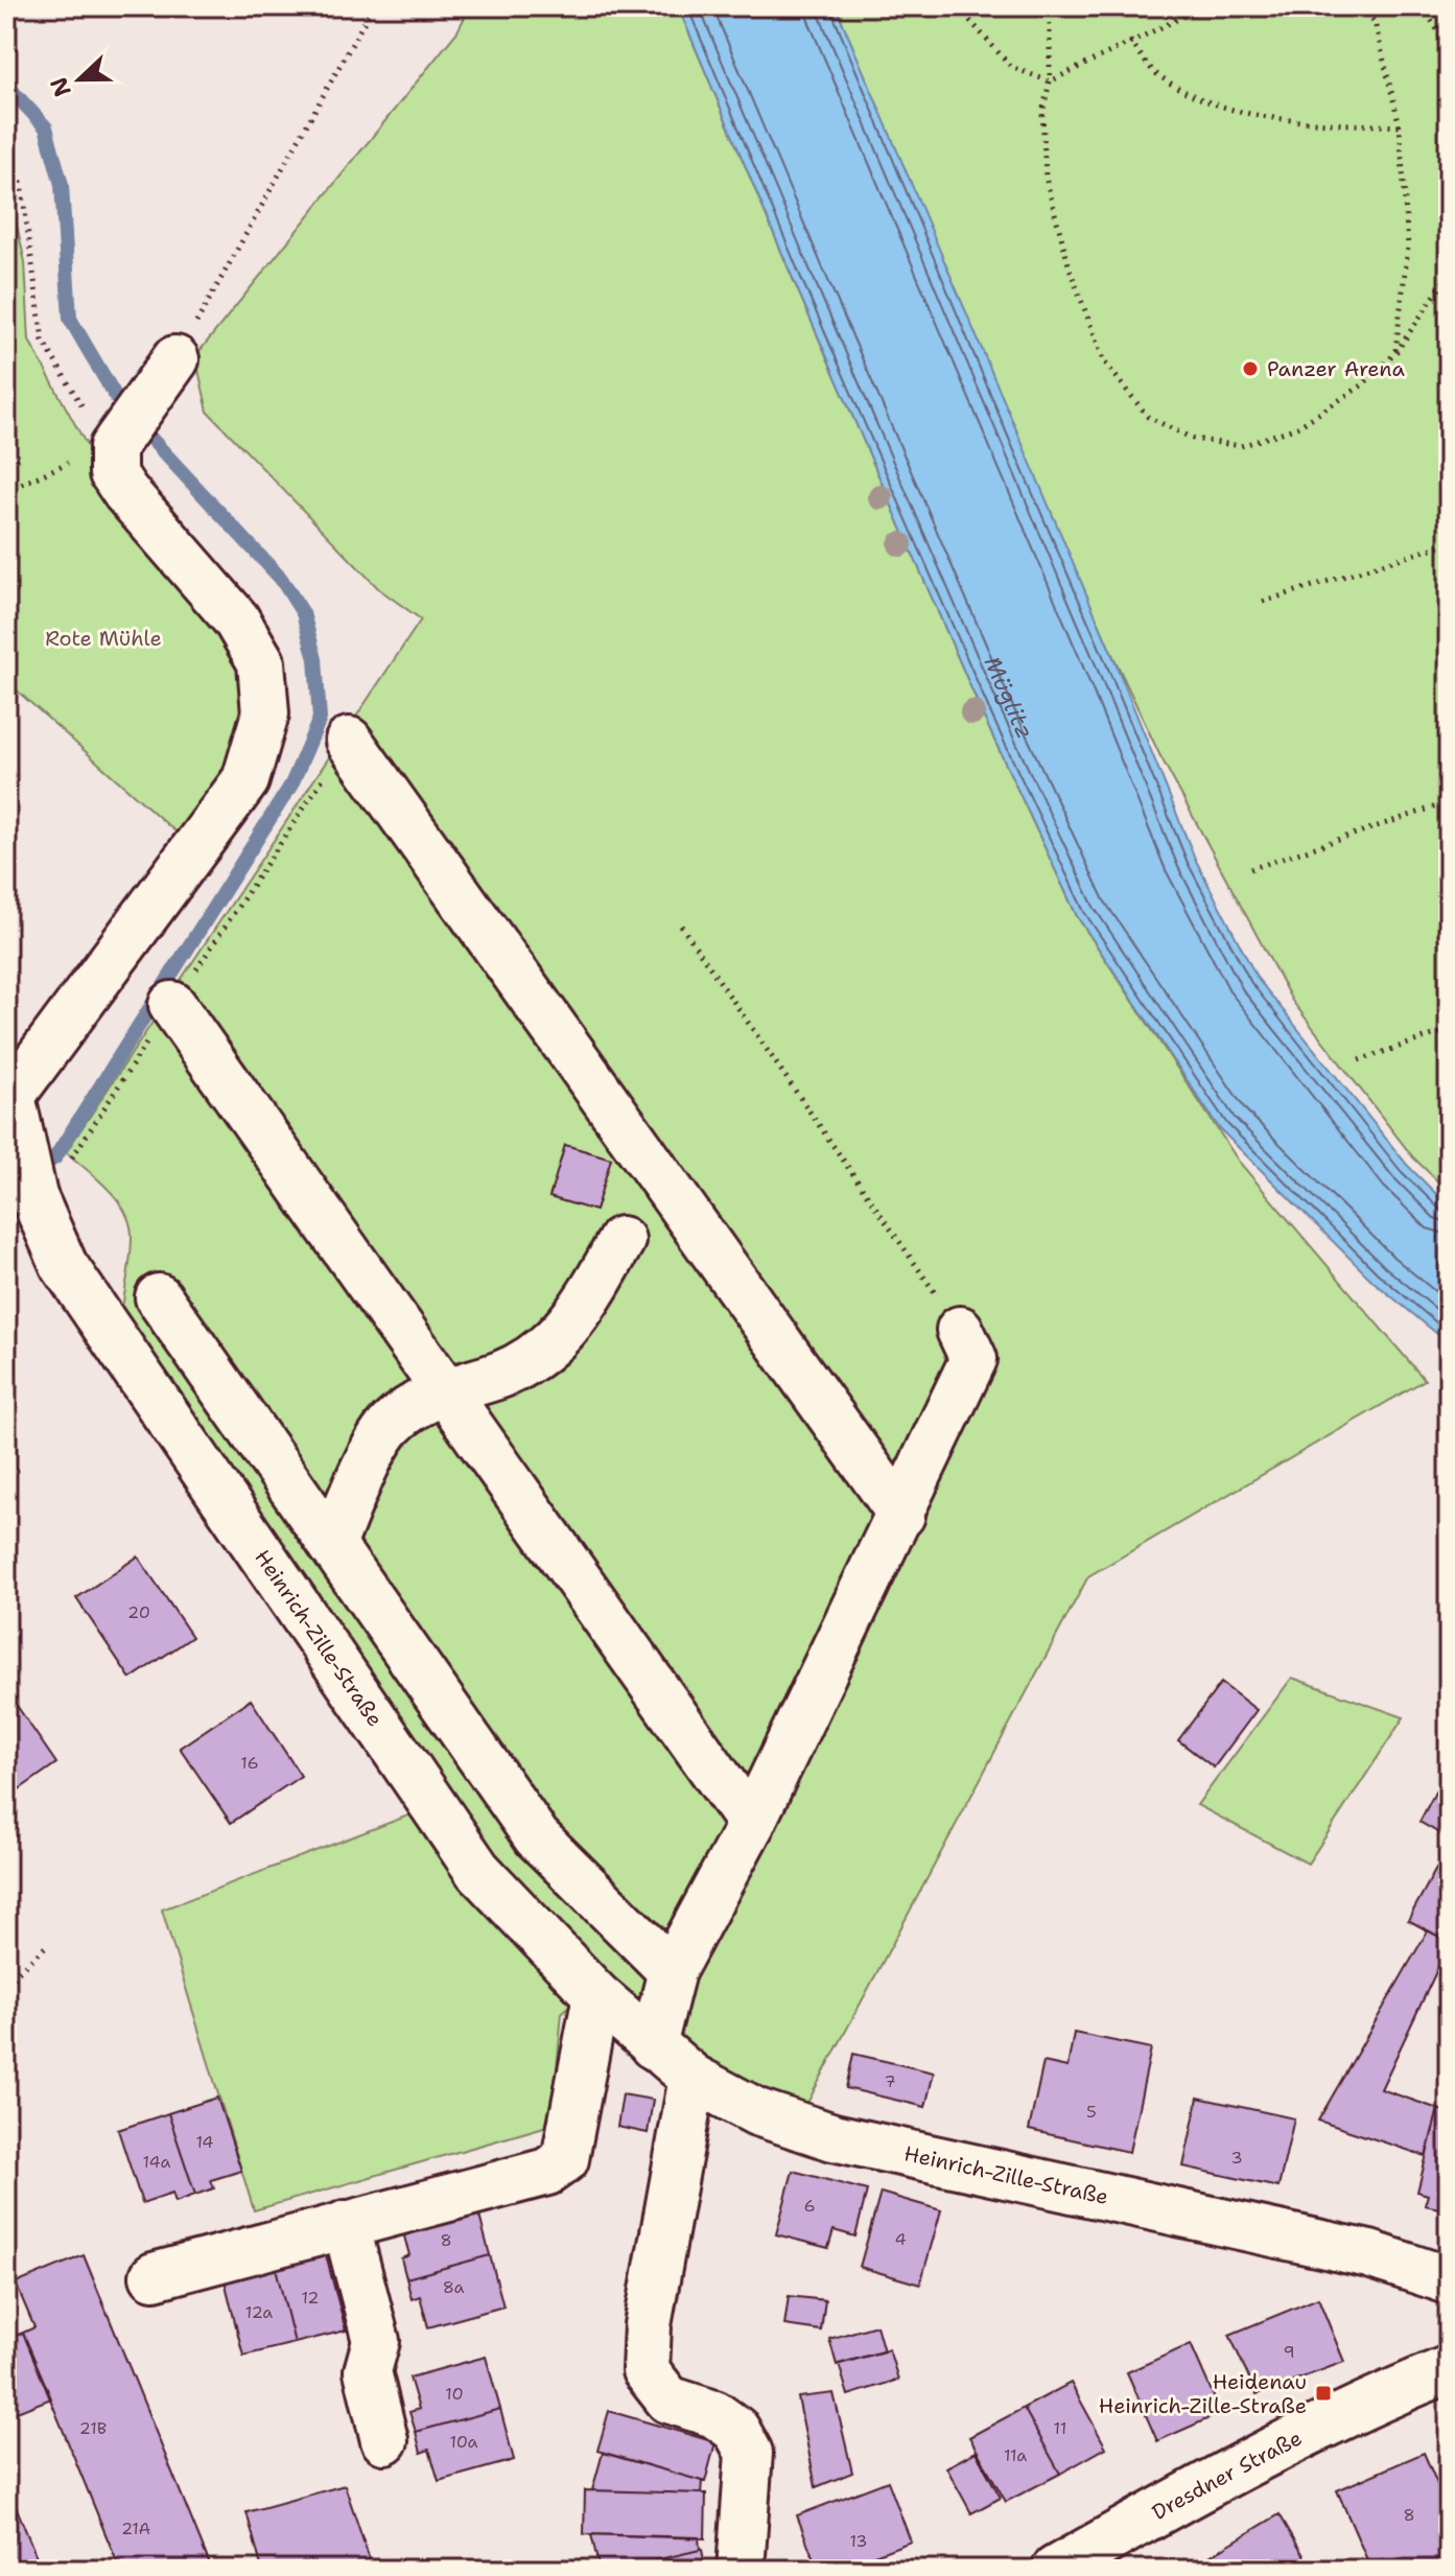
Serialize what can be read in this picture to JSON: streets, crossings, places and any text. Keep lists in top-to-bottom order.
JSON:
{
  "streets": {
    "street": ["Heinrich-Zille-Straße", "Dresdner Straße"]
  },
  "water": ["Müglitz"],
  "parks": ["Rote Mühle"],
  "places": {
    "other": ["Panzer Arena"],
    "transit": ["Heidenau Heinrich-Zille-Straße"]
  },
  "house_numbers": [
    "20",
    "16",
    "7",
    "5",
    "14",
    "3",
    "14a",
    "6",
    "4",
    "8",
    "8a",
    "12",
    "12a",
    "9",
    "10",
    "21B",
    "11",
    "10a",
    "11a",
    "8",
    "21A",
    "13"
  ],
  "north": "left"
}
